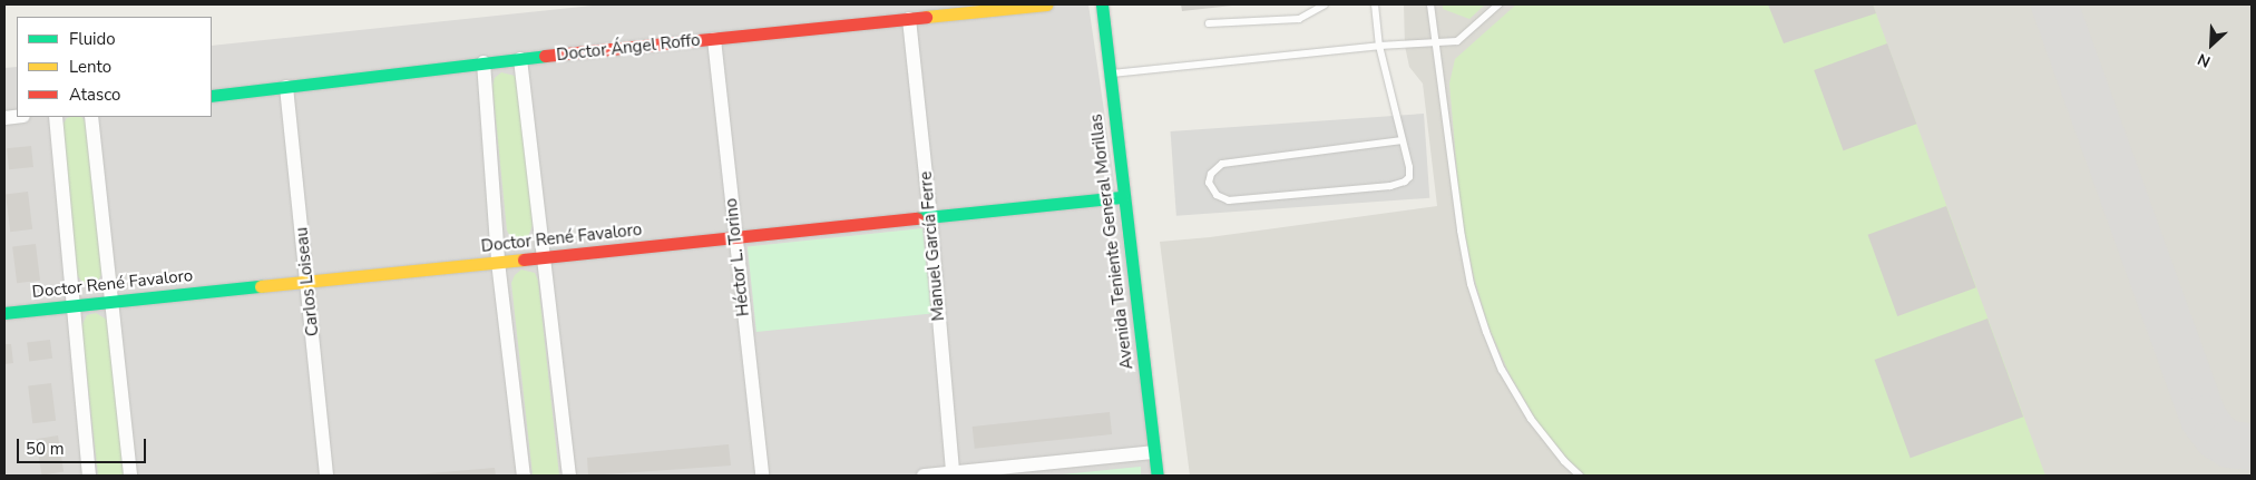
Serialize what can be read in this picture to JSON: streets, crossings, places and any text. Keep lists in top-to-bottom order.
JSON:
{
  "streets": {
    "street": [
      "Doctor Ángel Roffo",
      "Doctor René Favaloro",
      "Avenida Teniente General Morillas",
      "Manuel García Ferre",
      "Héctor L. Torino",
      "Carlos Loiseau"
    ]
  },
  "crossings": [
    ["Doctor Ángel Roffo", "Manuel García Ferre"],
    ["Doctor Ángel Roffo", "Héctor L. Torino"],
    ["Doctor Ángel Roffo", "Carlos Loiseau"],
    ["Doctor René Favaloro", "Avenida Teniente General Morillas"],
    ["Doctor René Favaloro", "Manuel García Ferre"],
    ["Doctor René Favaloro", "Héctor L. Torino"],
    ["Doctor René Favaloro", "Carlos Loiseau"]
  ],
  "legend": ["Fluido", "Lento", "Atasco"],
  "scale_bar": "50 m",
  "north": "bottom left"
}
